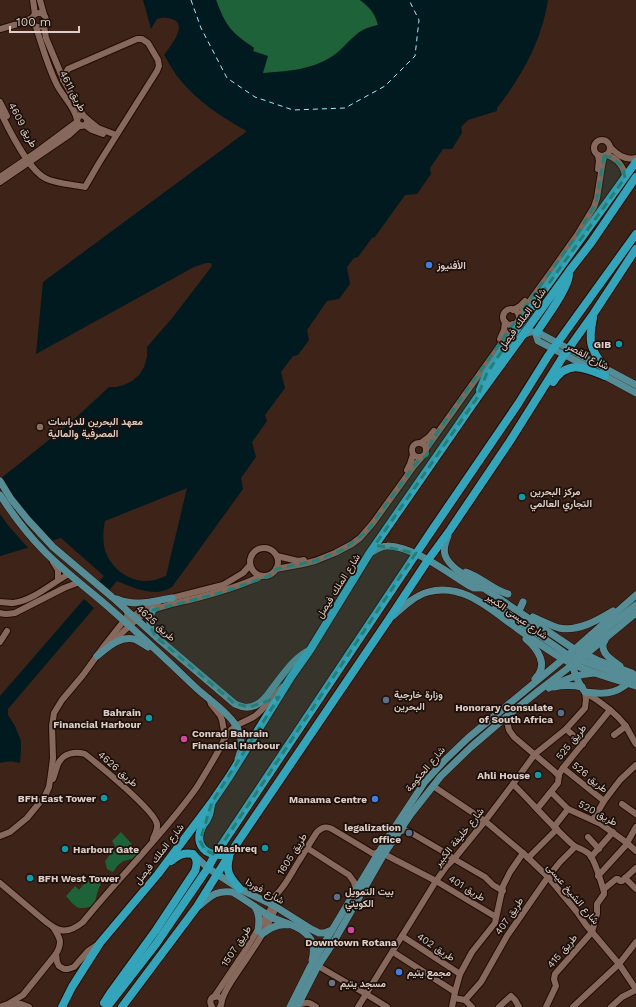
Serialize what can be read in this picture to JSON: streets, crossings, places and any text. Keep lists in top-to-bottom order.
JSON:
{
  "streets": {
    "highway": ["شارع الملك فيصل"],
    "main road": [
      "شارع القصر",
      "شارع عيسى الكبير",
      "طريق 4625",
      "شارع الحكومة",
      "شارع فوردا"
    ],
    "street": [
      "طريق 4611",
      "طريق 4609",
      "طريق 525",
      "طريق 4626",
      "طريق 526",
      "طريق 520",
      "شارع خليفة الكبير",
      "طريق 1605",
      "طريق 401",
      "شارع الشيخ عيسى",
      "طريق 407",
      "طريق 1507",
      "طريق 402",
      "طريق 415"
    ]
  },
  "crossings": [
    ["طريق 4611", "طريق 4609"],
    ["شارع الملك فيصل", "شارع عيسى الكبير"],
    ["شارع الملك فيصل", "طريق 4625"],
    ["شارع الملك فيصل", "طريق 4626"],
    ["شارع عيسى الكبير", "شارع الحكومة"],
    ["طريق 4625", "طريق 4626"],
    ["طريق 525", "طريق 526"],
    ["شارع الحكومة", "طريق 1605"],
    ["شارع الحكومة", "طريق 401"],
    ["شارع الحكومة", "شارع فوردا"],
    ["شارع الحكومة", "شارع الشيخ عيسى"],
    ["شارع خليفة الكبير", "طريق 401"],
    ["شارع خليفة الكبير", "شارع الشيخ عيسى"],
    ["شارع خليفة الكبير", "طريق 402"],
    ["طريق 1605", "طريق 401"],
    ["طريق 1605", "شارع فوردا"],
    ["طريق 1605", "طريق 1507"],
    ["شارع فوردا", "طريق 1507"],
    ["شارع الشيخ عيسى", "طريق 407"],
    ["شارع الشيخ عيسى", "طريق 415"]
  ],
  "places": [
    "الأفنيوز",
    "GIB",
    "معهد البحرين للدراسات المصرفية والمالية",
    "مركز البحرين التجاري العالمي",
    "وزارة خارجية البحرين",
    "Honorary Consulate of South Africa",
    "Bahrain Financial Harbour",
    "Conrad Bahrain Financial Harbour",
    "Ahli House",
    "BFH East Tower",
    "Manama Centre",
    "legalization office",
    "Mashreq",
    "Harbour Gate",
    "BFH West Tower",
    "بيت التمويل الكويتي",
    "Downtown Rotana",
    "مجمع يتيم",
    "مسجد يتيم"
  ],
  "scale_bar": "100 m"
}
